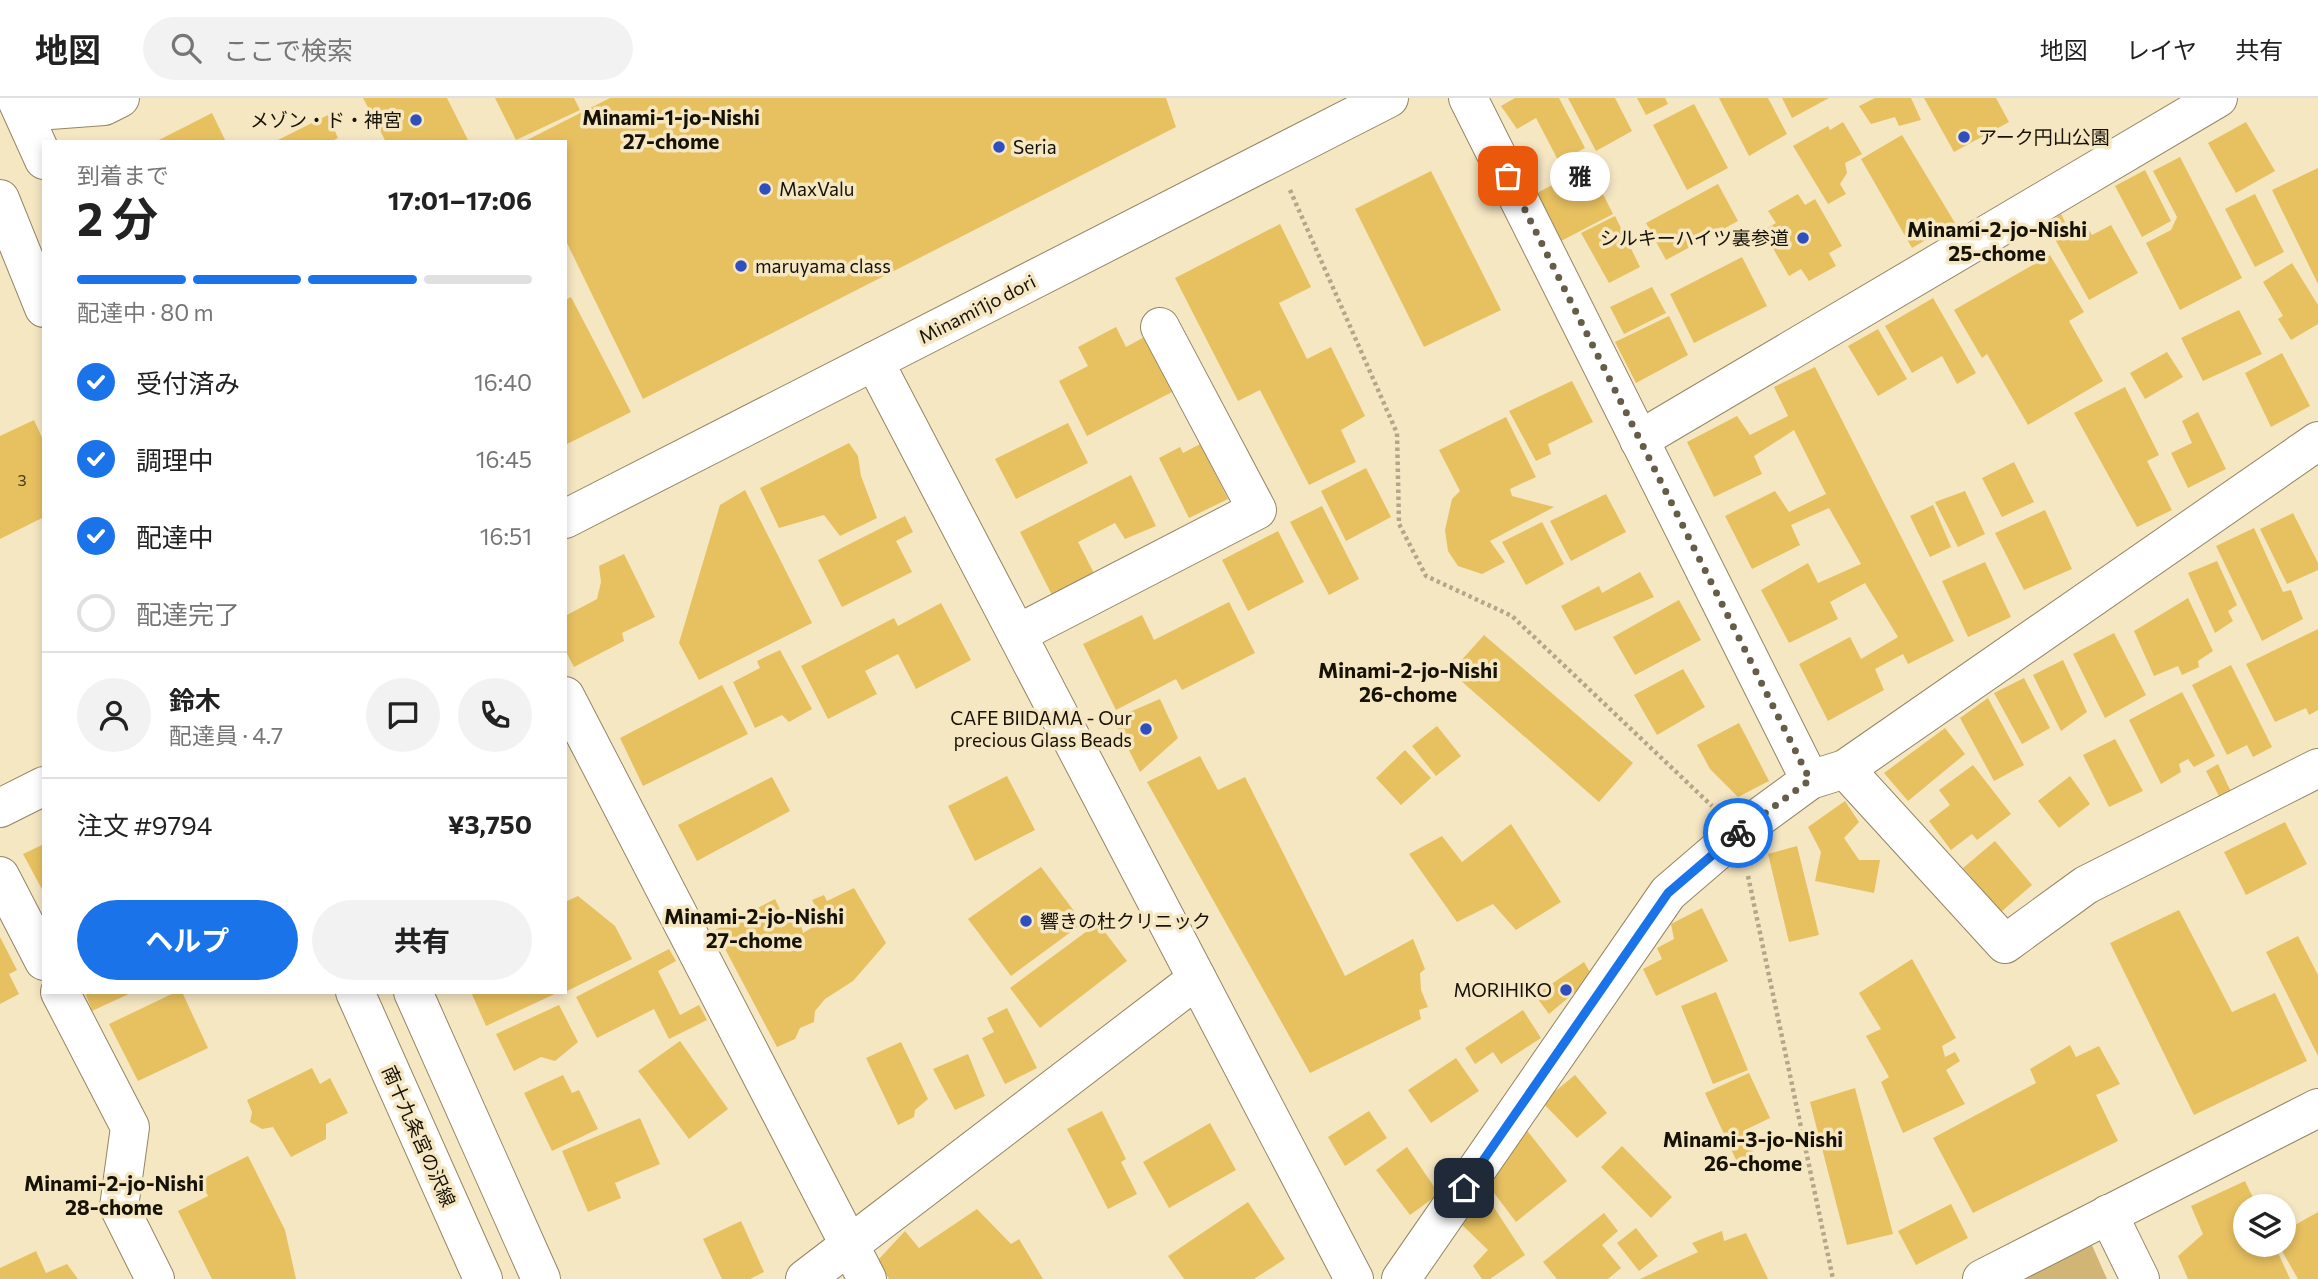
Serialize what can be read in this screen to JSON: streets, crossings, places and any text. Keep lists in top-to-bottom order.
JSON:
{
  "streets": {
    "street": ["Minami1jo dori", "南十九条宮の沢線"]
  },
  "districts": [
    "Minami-1-jo-Nishi 27-chome",
    "Minami-2-jo-Nishi 25-chome",
    "Minami-2-jo-Nishi 26-chome",
    "Minami-2-jo-Nishi 27-chome",
    "Minami-3-jo-Nishi 26-chome",
    "Minami-2-jo-Nishi 28-chome"
  ],
  "places": [
    "メゾン・ド・神宮",
    "アーク円山公園",
    "Seria",
    "雅",
    "MaxValu",
    "シルキーハイツ裏参道",
    "maruyama class",
    "CAFE BIIDAMA - Our precious Glass Beads",
    "響きの杜クリニック",
    "MORIHIKO"
  ],
  "house_numbers": ["3"],
  "page": {
    "header": "地図",
    "search": "ここで検索",
    "nav": ["地図", "レイヤ", "共有"],
    "heading": ["2 分", "到着まで", "17:01–17:06"],
    "panel": [
      "鈴木",
      "配達員 · 4.7",
      "注文 #9794",
      "¥3,750"
    ],
    "bubble": "雅",
    "bar": "配達中 · 80 m",
    "list": [
      ["受付済み", "16:40"],
      ["調理中", "16:45"],
      ["配達中", "16:51"],
      "配達完了"
    ],
    "buttons": ["ヘルプ", "共有"]
  }
}
